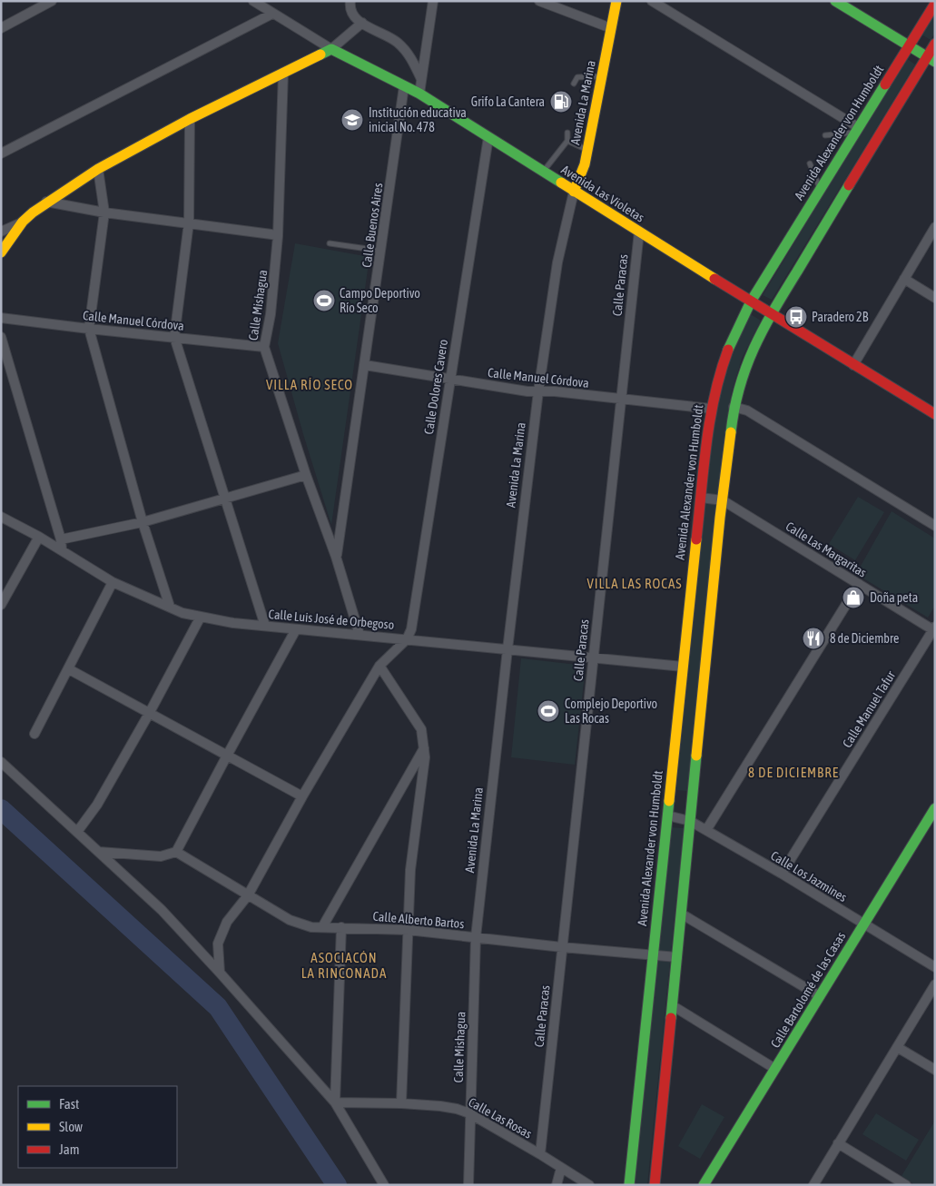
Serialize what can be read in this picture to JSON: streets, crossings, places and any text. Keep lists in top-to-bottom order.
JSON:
{
  "streets": {
    "main road": [
      "Avenida La Marina",
      "Avenida Alexander von Humboldt",
      "Avenida Las Violetas",
      "Calle Bartolomé de las Casas"
    ],
    "street": [
      "Calle Buenos Aires",
      "Calle Paracas",
      "Calle Mishagua",
      "Calle Manuel Córdova",
      "Calle Dolores Cavero",
      "Calle Las Margaritas",
      "Calle Luis José de Orbegoso",
      "Calle Manuel Tafur",
      "Calle Los Jazmines",
      "Calle Alberto Bartos",
      "Calle Las Rosas"
    ]
  },
  "crossings": [
    ["Avenida La Marina", "Avenida Las Violetas"],
    ["Avenida La Marina", "Calle Mishagua"],
    ["Avenida La Marina", "Calle Manuel Córdova"],
    ["Avenida La Marina", "Calle Luis José de Orbegoso"],
    ["Avenida La Marina", "Calle Alberto Bartos"],
    ["Avenida Alexander von Humboldt", "Avenida Las Violetas"],
    ["Avenida Alexander von Humboldt", "Calle Manuel Córdova"],
    ["Avenida Alexander von Humboldt", "Calle Las Margaritas"],
    ["Avenida Alexander von Humboldt", "Calle Luis José de Orbegoso"],
    ["Avenida Alexander von Humboldt", "Calle Los Jazmines"],
    ["Avenida Alexander von Humboldt", "Calle Alberto Bartos"],
    ["Avenida Las Violetas", "Calle Buenos Aires"],
    ["Avenida Las Violetas", "Calle Paracas"],
    ["Avenida Las Violetas", "Calle Dolores Cavero"],
    ["Calle Buenos Aires", "Calle Mishagua"],
    ["Calle Buenos Aires", "Calle Manuel Córdova"],
    ["Calle Paracas", "Calle Manuel Córdova"],
    ["Calle Paracas", "Calle Luis José de Orbegoso"],
    ["Calle Paracas", "Calle Alberto Bartos"],
    ["Calle Paracas", "Calle Las Rosas"],
    ["Calle Mishagua", "Calle Manuel Córdova"],
    ["Calle Mishagua", "Calle Luis José de Orbegoso"],
    ["Calle Mishagua", "Calle Alberto Bartos"],
    ["Calle Mishagua", "Calle Las Rosas"],
    ["Calle Manuel Córdova", "Calle Dolores Cavero"],
    ["Calle Dolores Cavero", "Calle Luis José de Orbegoso"],
    ["Calle Las Margaritas", "Calle Manuel Tafur"],
    ["Calle Manuel Tafur", "Calle Los Jazmines"],
    ["Calle Los Jazmines", "Calle Bartolomé de las Casas"]
  ],
  "districts": [
    "VILLA RÍO SECO",
    "VILLA LAS ROCAS",
    "8 DE DICIEMBRE",
    "ASOCIACÓN LA RINCONADA"
  ],
  "places": {
    "fuel station": ["Grifo La Cantera"],
    "school or university": ["Institución educativa inicial No. 478"],
    "sports": ["Campo Deportivo Río Seco", "Complejo Deportivo Las Rocas"],
    "bus stop": ["Paradero 2B"],
    "shop": ["Doña peta"],
    "restaurant": ["8 de Diciembre"]
  },
  "legend": ["Fast", "Slow", "Jam"]
}
